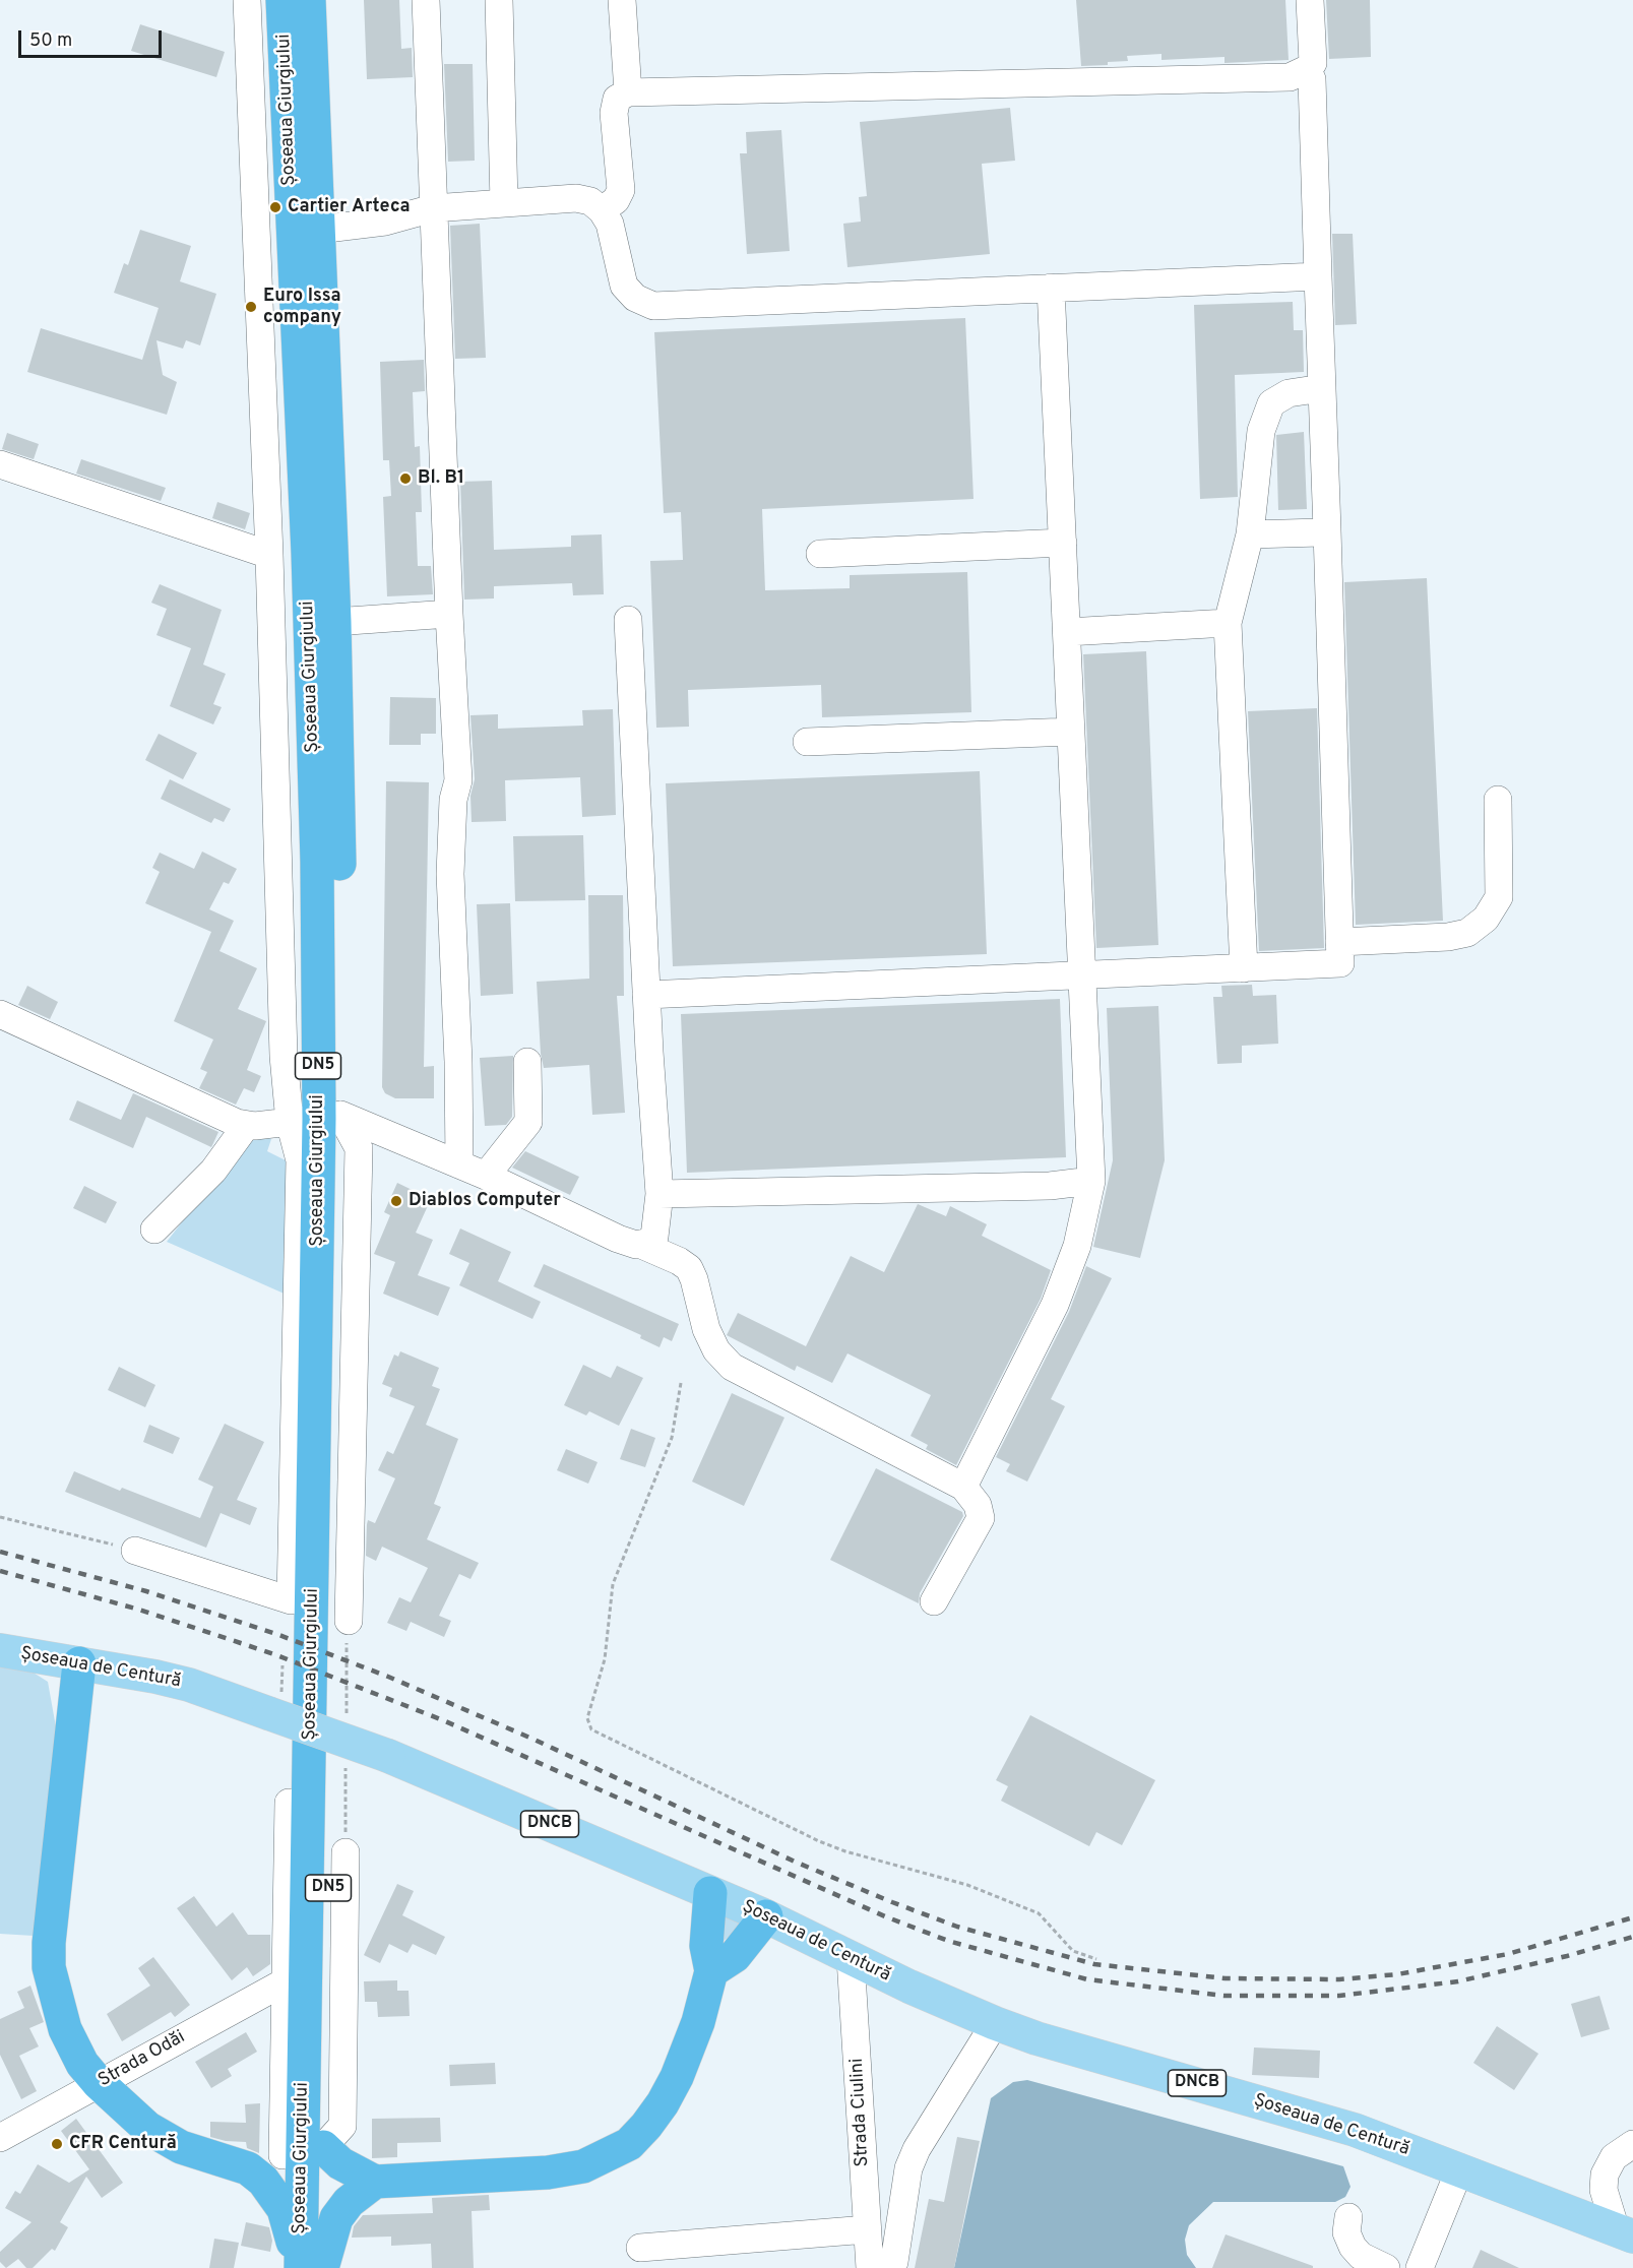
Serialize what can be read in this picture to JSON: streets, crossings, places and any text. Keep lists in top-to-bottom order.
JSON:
{
  "streets": {
    "highway": ["Șoseaua Giurgiului", "DN5"],
    "main road": ["Șoseaua de Centură", "DNCB"],
    "street": ["Strada Odăi", "Strada Ciulini"]
  },
  "crossings": [
    ["Șoseaua Giurgiului", "Strada Odăi"],
    ["Șoseaua de Centură", "Strada Ciulini"]
  ],
  "places": [
    "Cartier Arteca",
    "Euro Issa company",
    "Bl. B1",
    "Diablos Computer",
    "CFR Centură"
  ],
  "scale_bar": "50 m"
}
